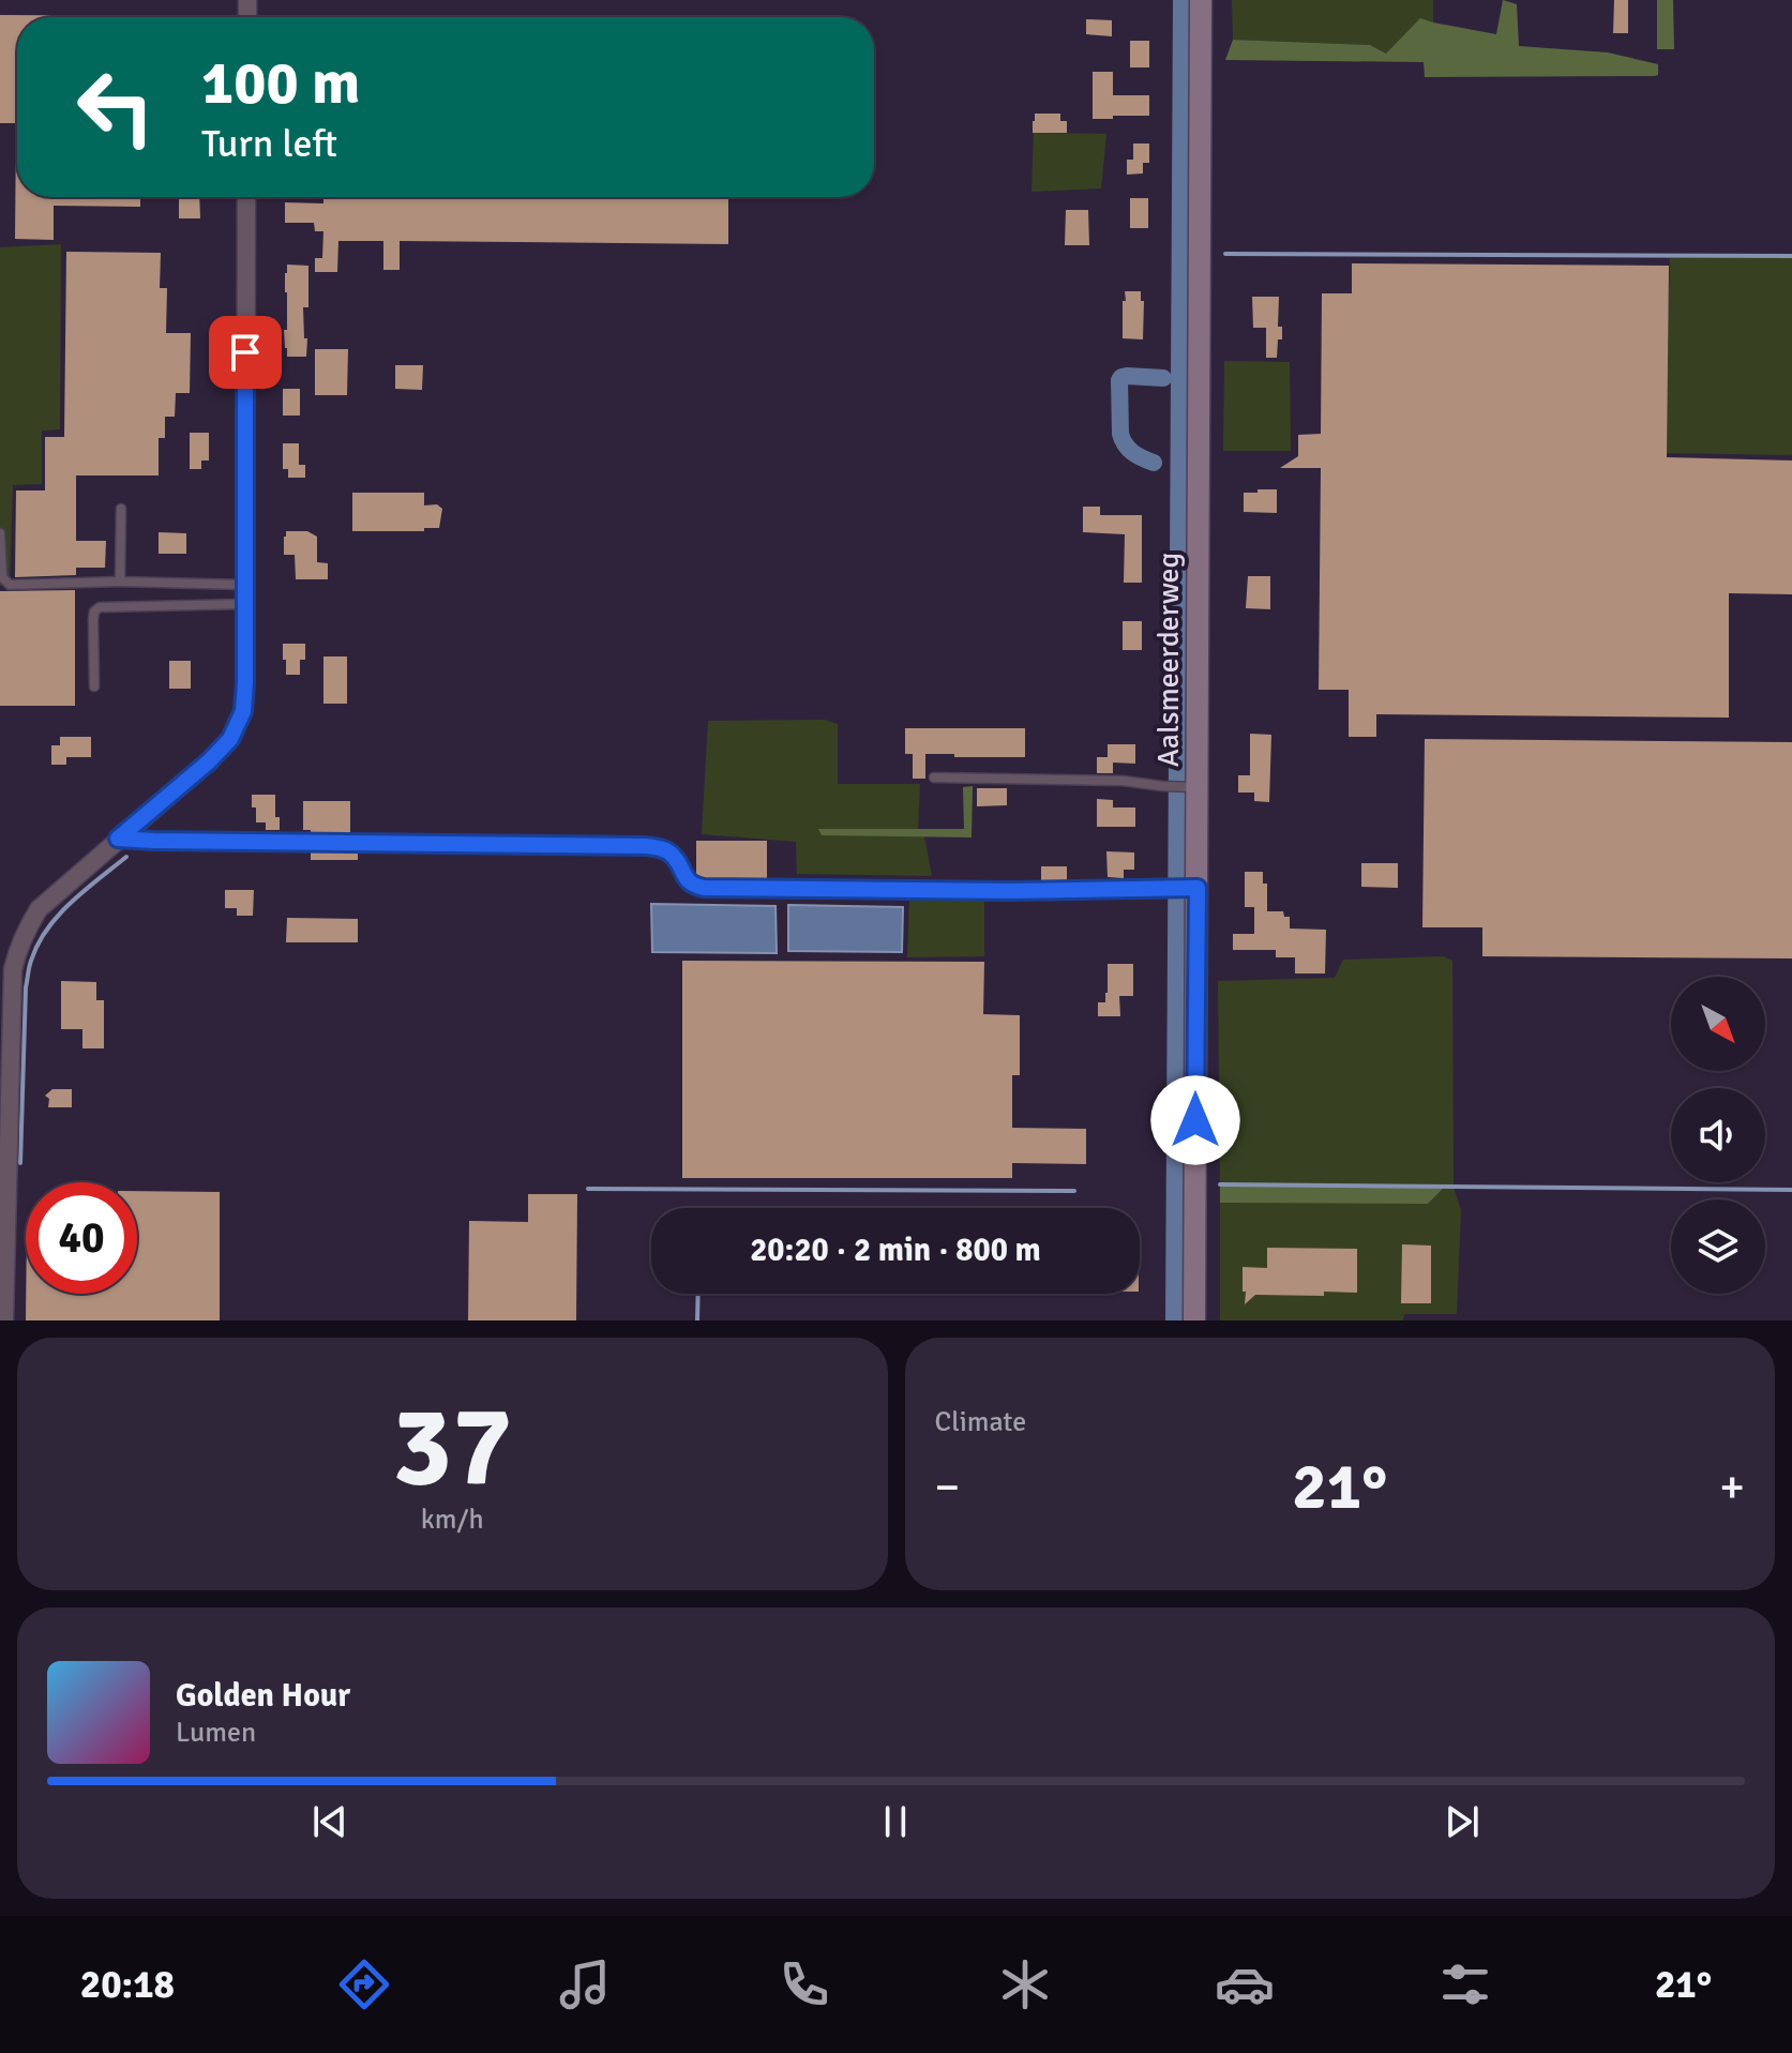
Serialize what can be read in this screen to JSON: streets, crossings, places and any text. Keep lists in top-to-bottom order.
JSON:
{
  "streets": {
    "street": ["Aalsmeerderweg"]
  },
  "north": "bottom right",
  "page": {
    "turn": ["100 m", "Turn left"],
    "limit": "40",
    "trip": "20:20 · 2 min · 800 m",
    "tile": [
      ["37", "km/h"],
      "Climate"
    ],
    "heat": ["−", "21°", "+"],
    "song": ["Golden Hour", "Lumen"],
    "tabs": ["20:18", "21°"]
  }
}
